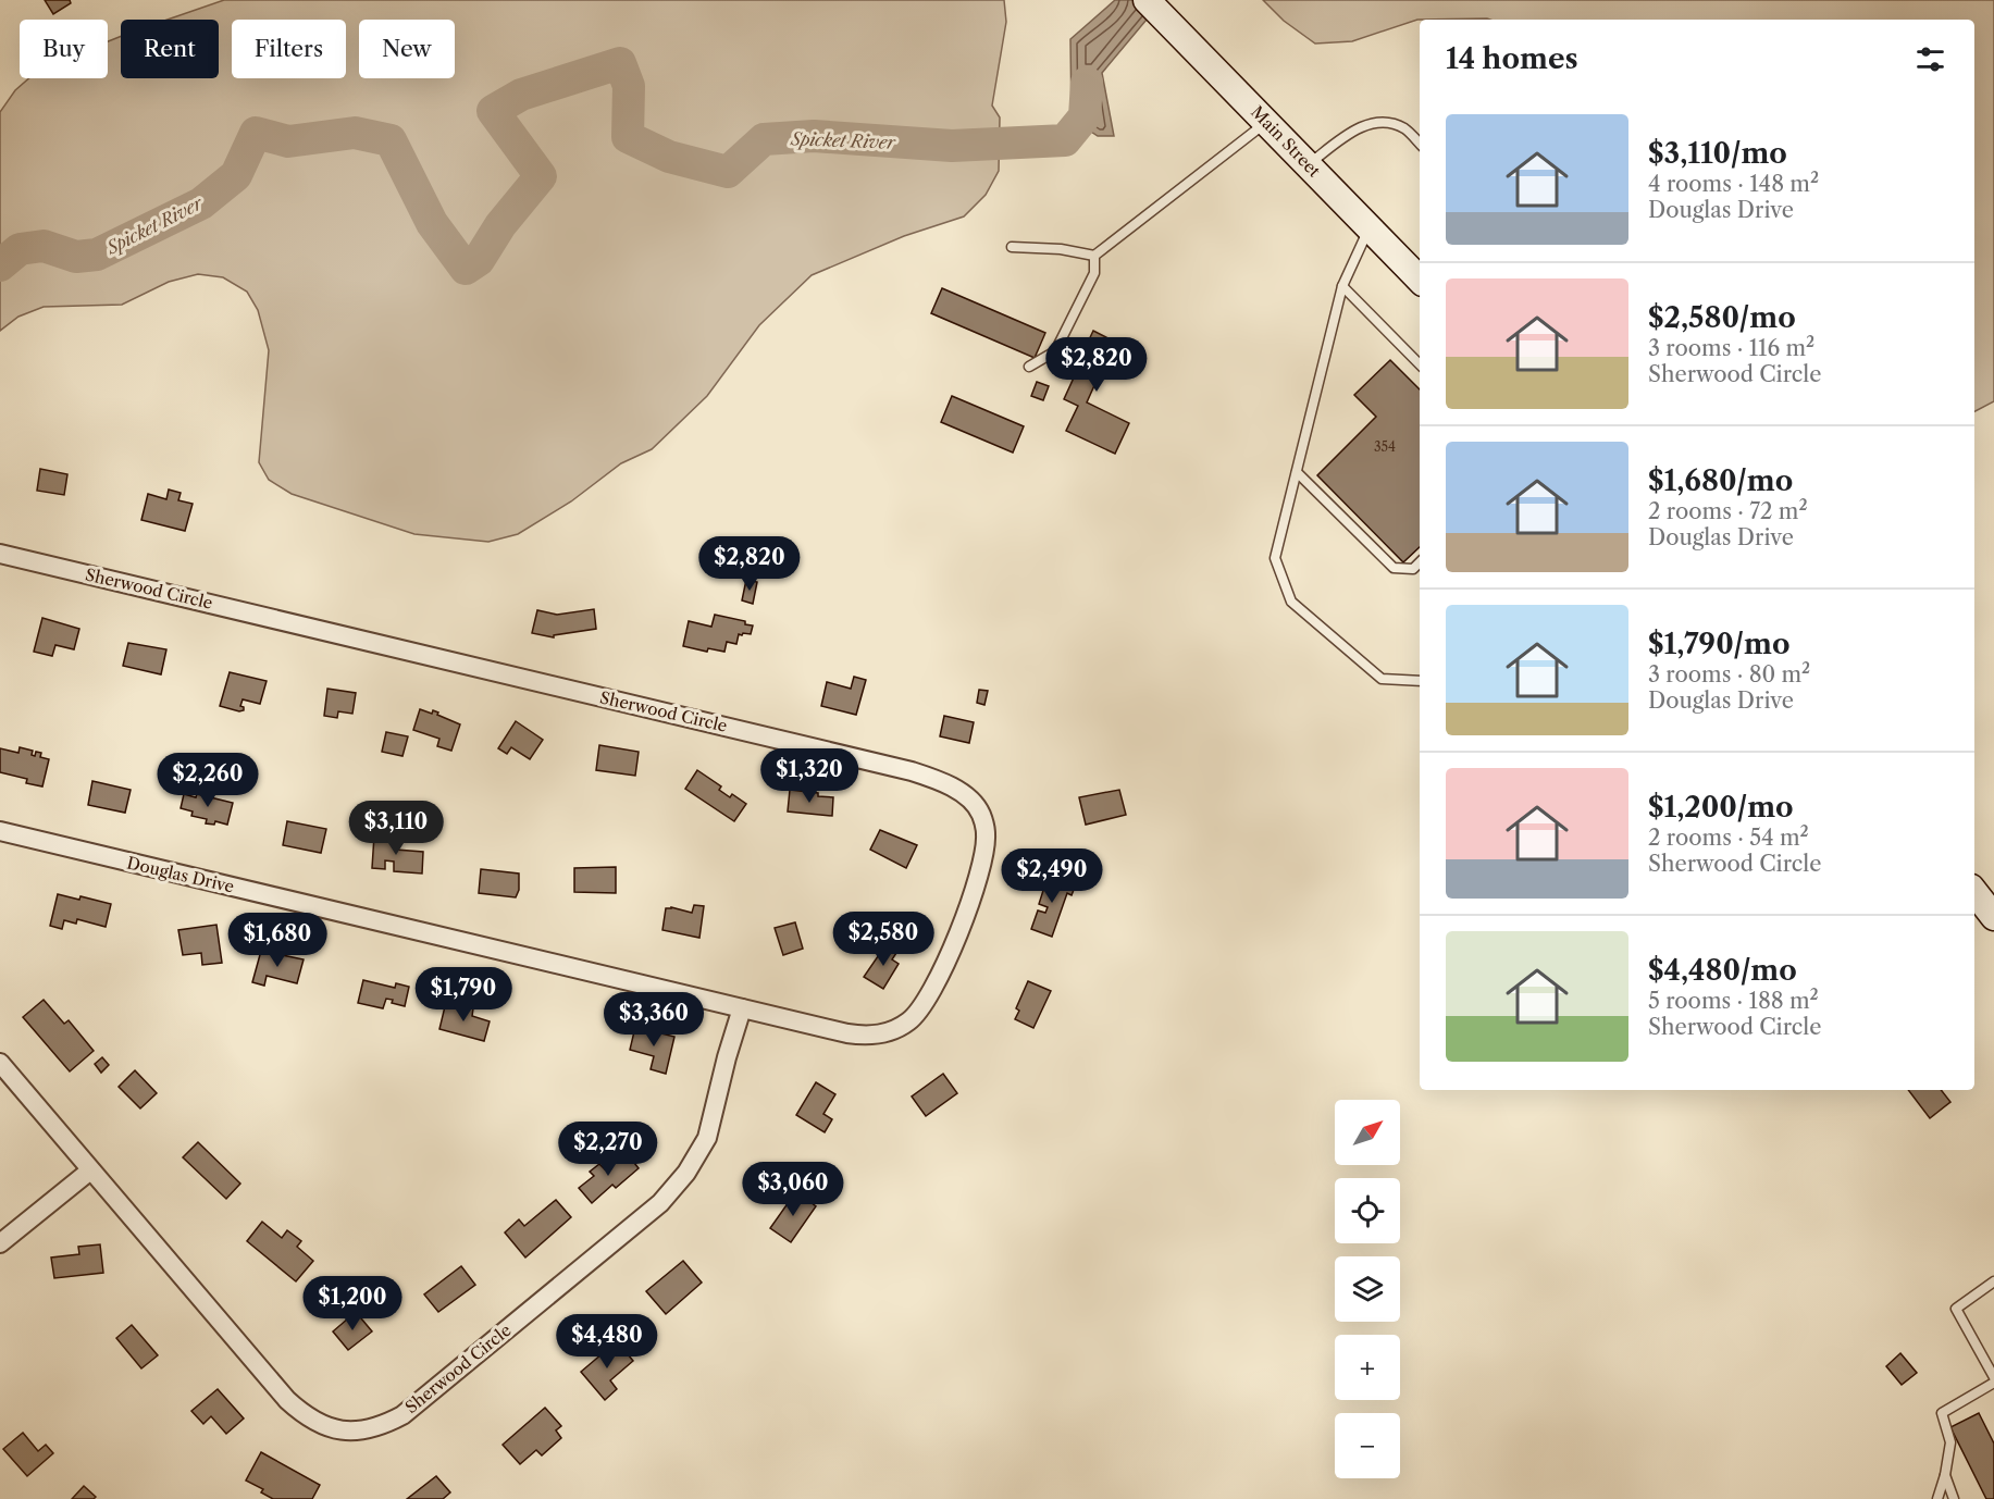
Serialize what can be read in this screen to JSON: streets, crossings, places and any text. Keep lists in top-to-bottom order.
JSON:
{
  "streets": {
    "main road": ["Main Street"],
    "street": ["Sherwood Circle", "Douglas Drive"]
  },
  "crossings": [
    ["Sherwood Circle", "Douglas Drive"]
  ],
  "water": ["Spicket River"],
  "house_numbers": ["354"],
  "north": "top right",
  "page": {
    "chip": [
      "Buy",
      "Rent",
      "Filters",
      "New"
    ],
    "heading": "14 homes",
    "list": [
      {
        "name": "$3,110/mo",
        "note": "4 rooms · 148 m² · Douglas Drive"
      },
      {
        "name": "$2,580/mo",
        "note": "3 rooms · 116 m² · Sherwood Circle"
      },
      {
        "name": "$1,680/mo",
        "note": "2 rooms · 72 m² · Douglas Drive"
      },
      {
        "name": "$1,790/mo",
        "note": "3 rooms · 80 m² · Douglas Drive"
      },
      {
        "name": "$1,200/mo",
        "note": "2 rooms · 54 m² · Sherwood Circle"
      },
      {
        "name": "$4,480/mo",
        "note": "5 rooms · 188 m² · Sherwood Circle"
      }
    ],
    "price": [
      "$2,820",
      "$2,820",
      "$1,320",
      "$2,260",
      "$3,110",
      "$2,490",
      "$2,580",
      "$1,680",
      "$1,790",
      "$3,360",
      "$2,270",
      "$3,060",
      "$1,200",
      "$4,480"
    ],
    "map_buttons": ["+", "−"]
  }
}
